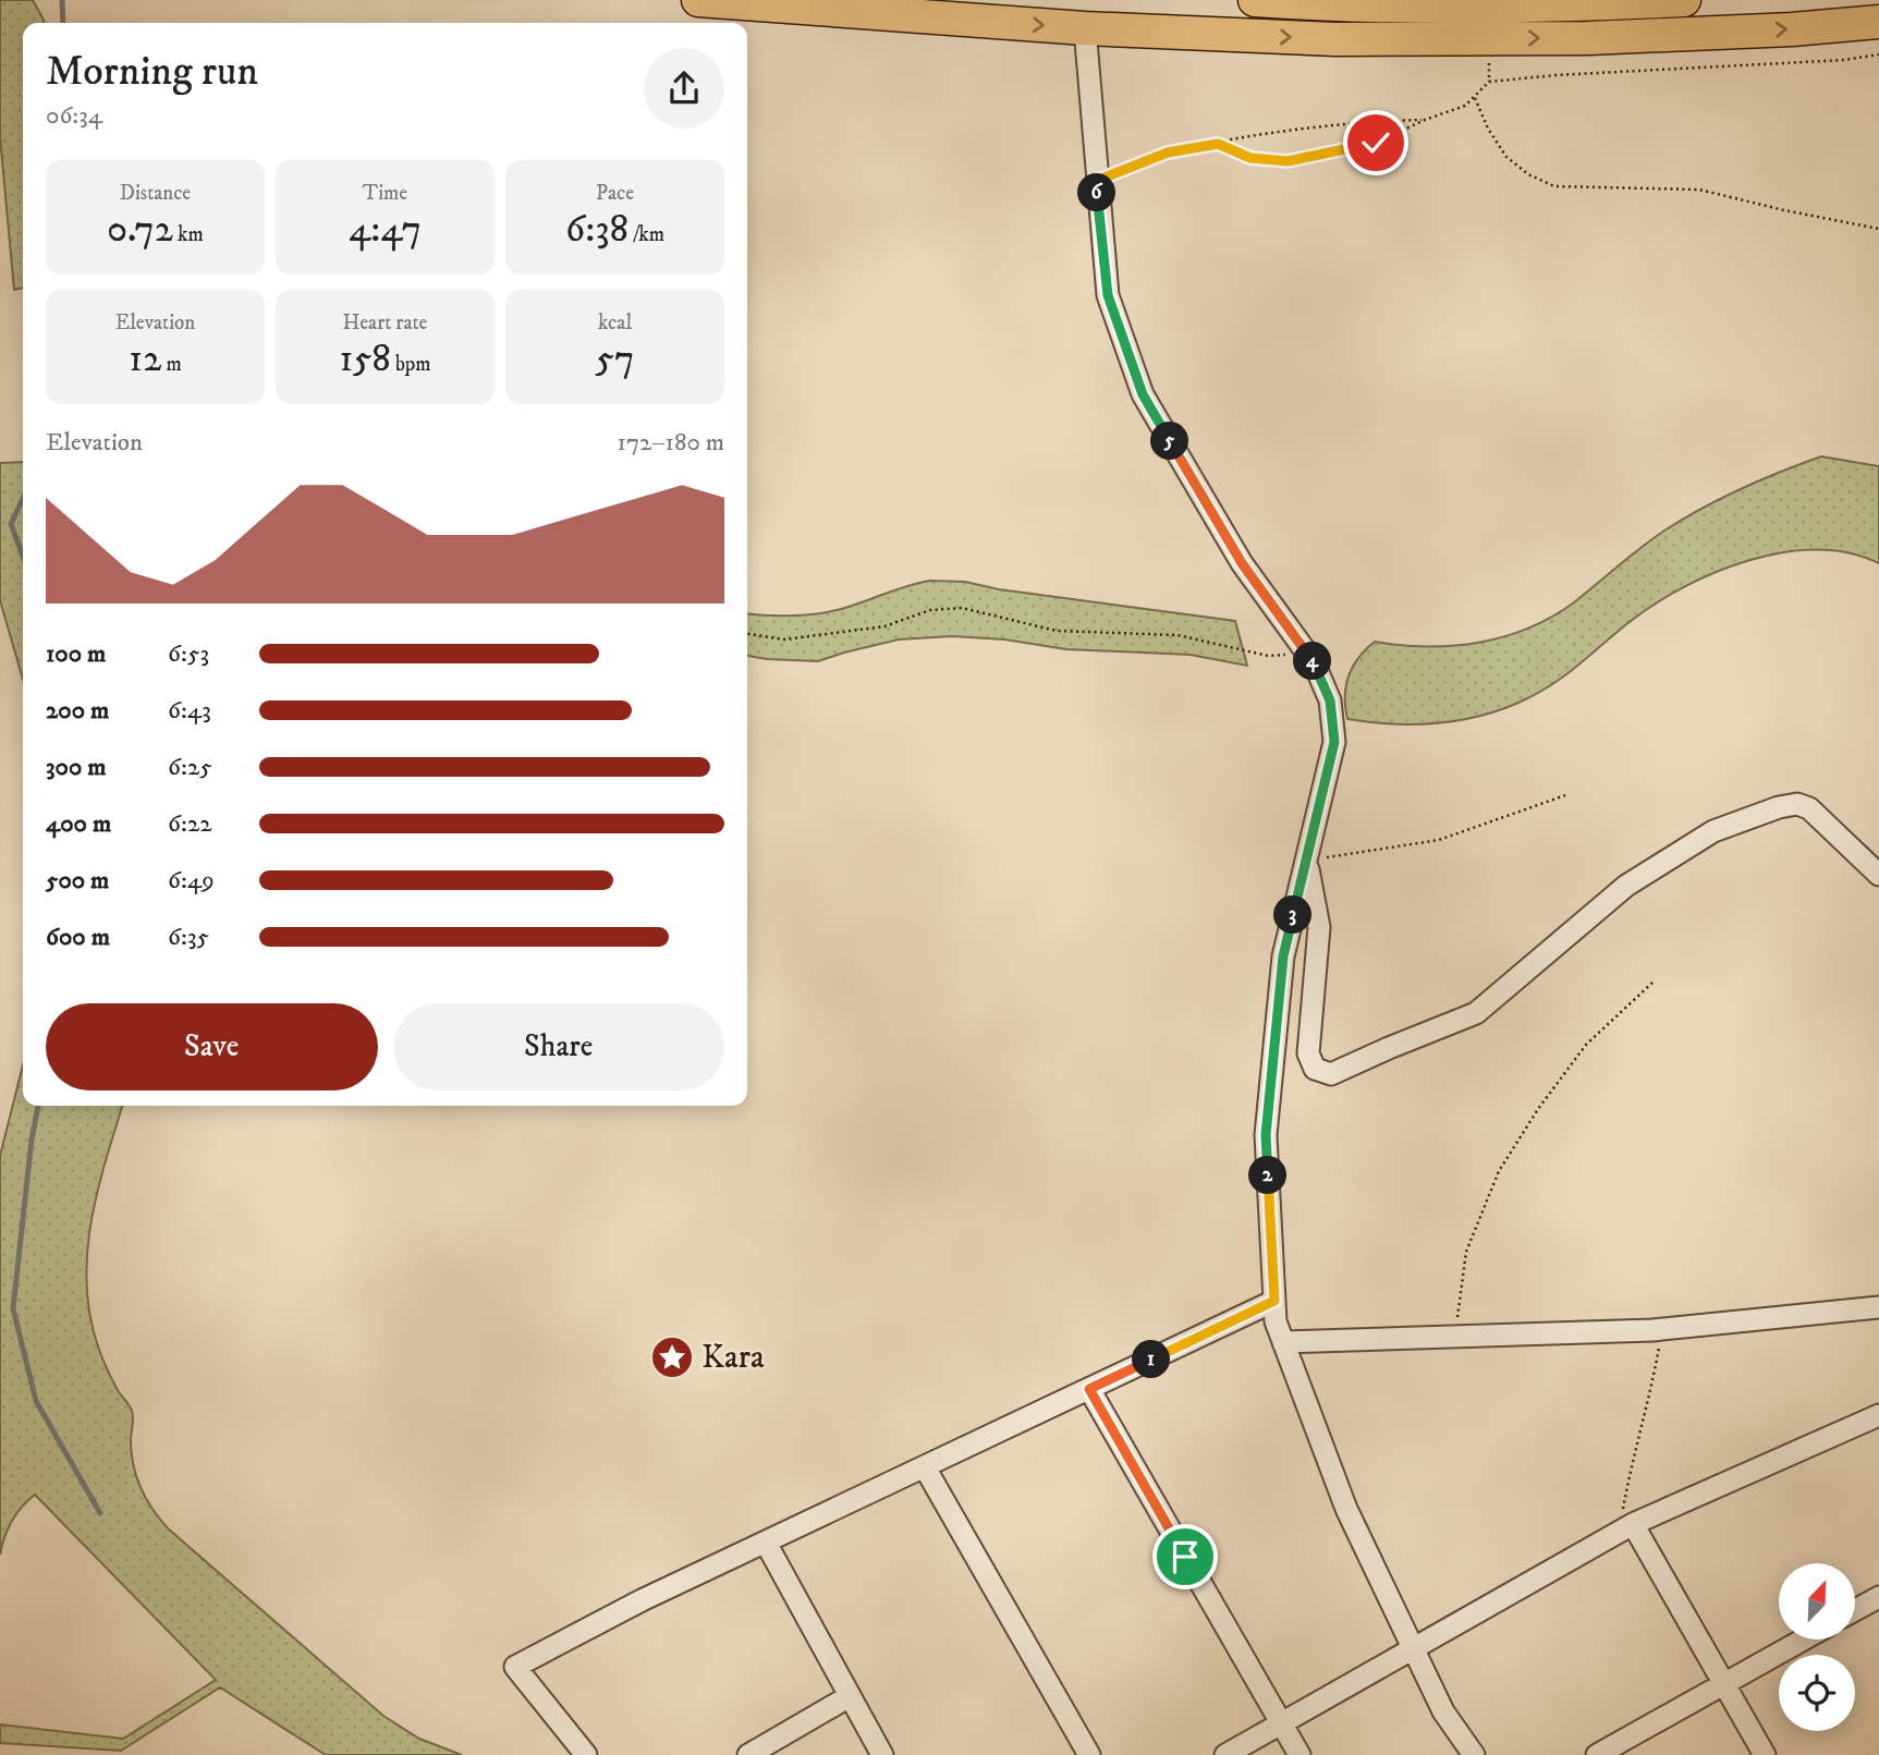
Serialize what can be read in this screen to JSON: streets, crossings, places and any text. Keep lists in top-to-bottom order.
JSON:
{
  "places": {
    "place": ["Kara"]
  },
  "north": "top right",
  "page": {
    "heading": ["Morning run", "06:34"],
    "stats": [
      ["Distance", "0.72 km"],
      ["Time", "4:47"],
      ["Pace", "6:38 /km"],
      ["Elevation", "12 m"],
      ["Heart rate", "158 bpm"],
      ["kcal", "57"]
    ],
    "pins": [
      "6",
      "5",
      "4",
      "3",
      "2",
      "1"
    ],
    "chart": ["Elevation", "172–180 m"],
    "list": [
      {
        "name": "100 m",
        "note": "6:53"
      },
      {
        "name": "200 m",
        "note": "6:43"
      },
      {
        "name": "300 m",
        "note": "6:25"
      },
      {
        "name": "400 m",
        "note": "6:22"
      },
      {
        "name": "500 m",
        "note": "6:49"
      },
      {
        "name": "600 m",
        "note": "6:35"
      }
    ],
    "buttons": ["Save", "Share"]
  }
}
